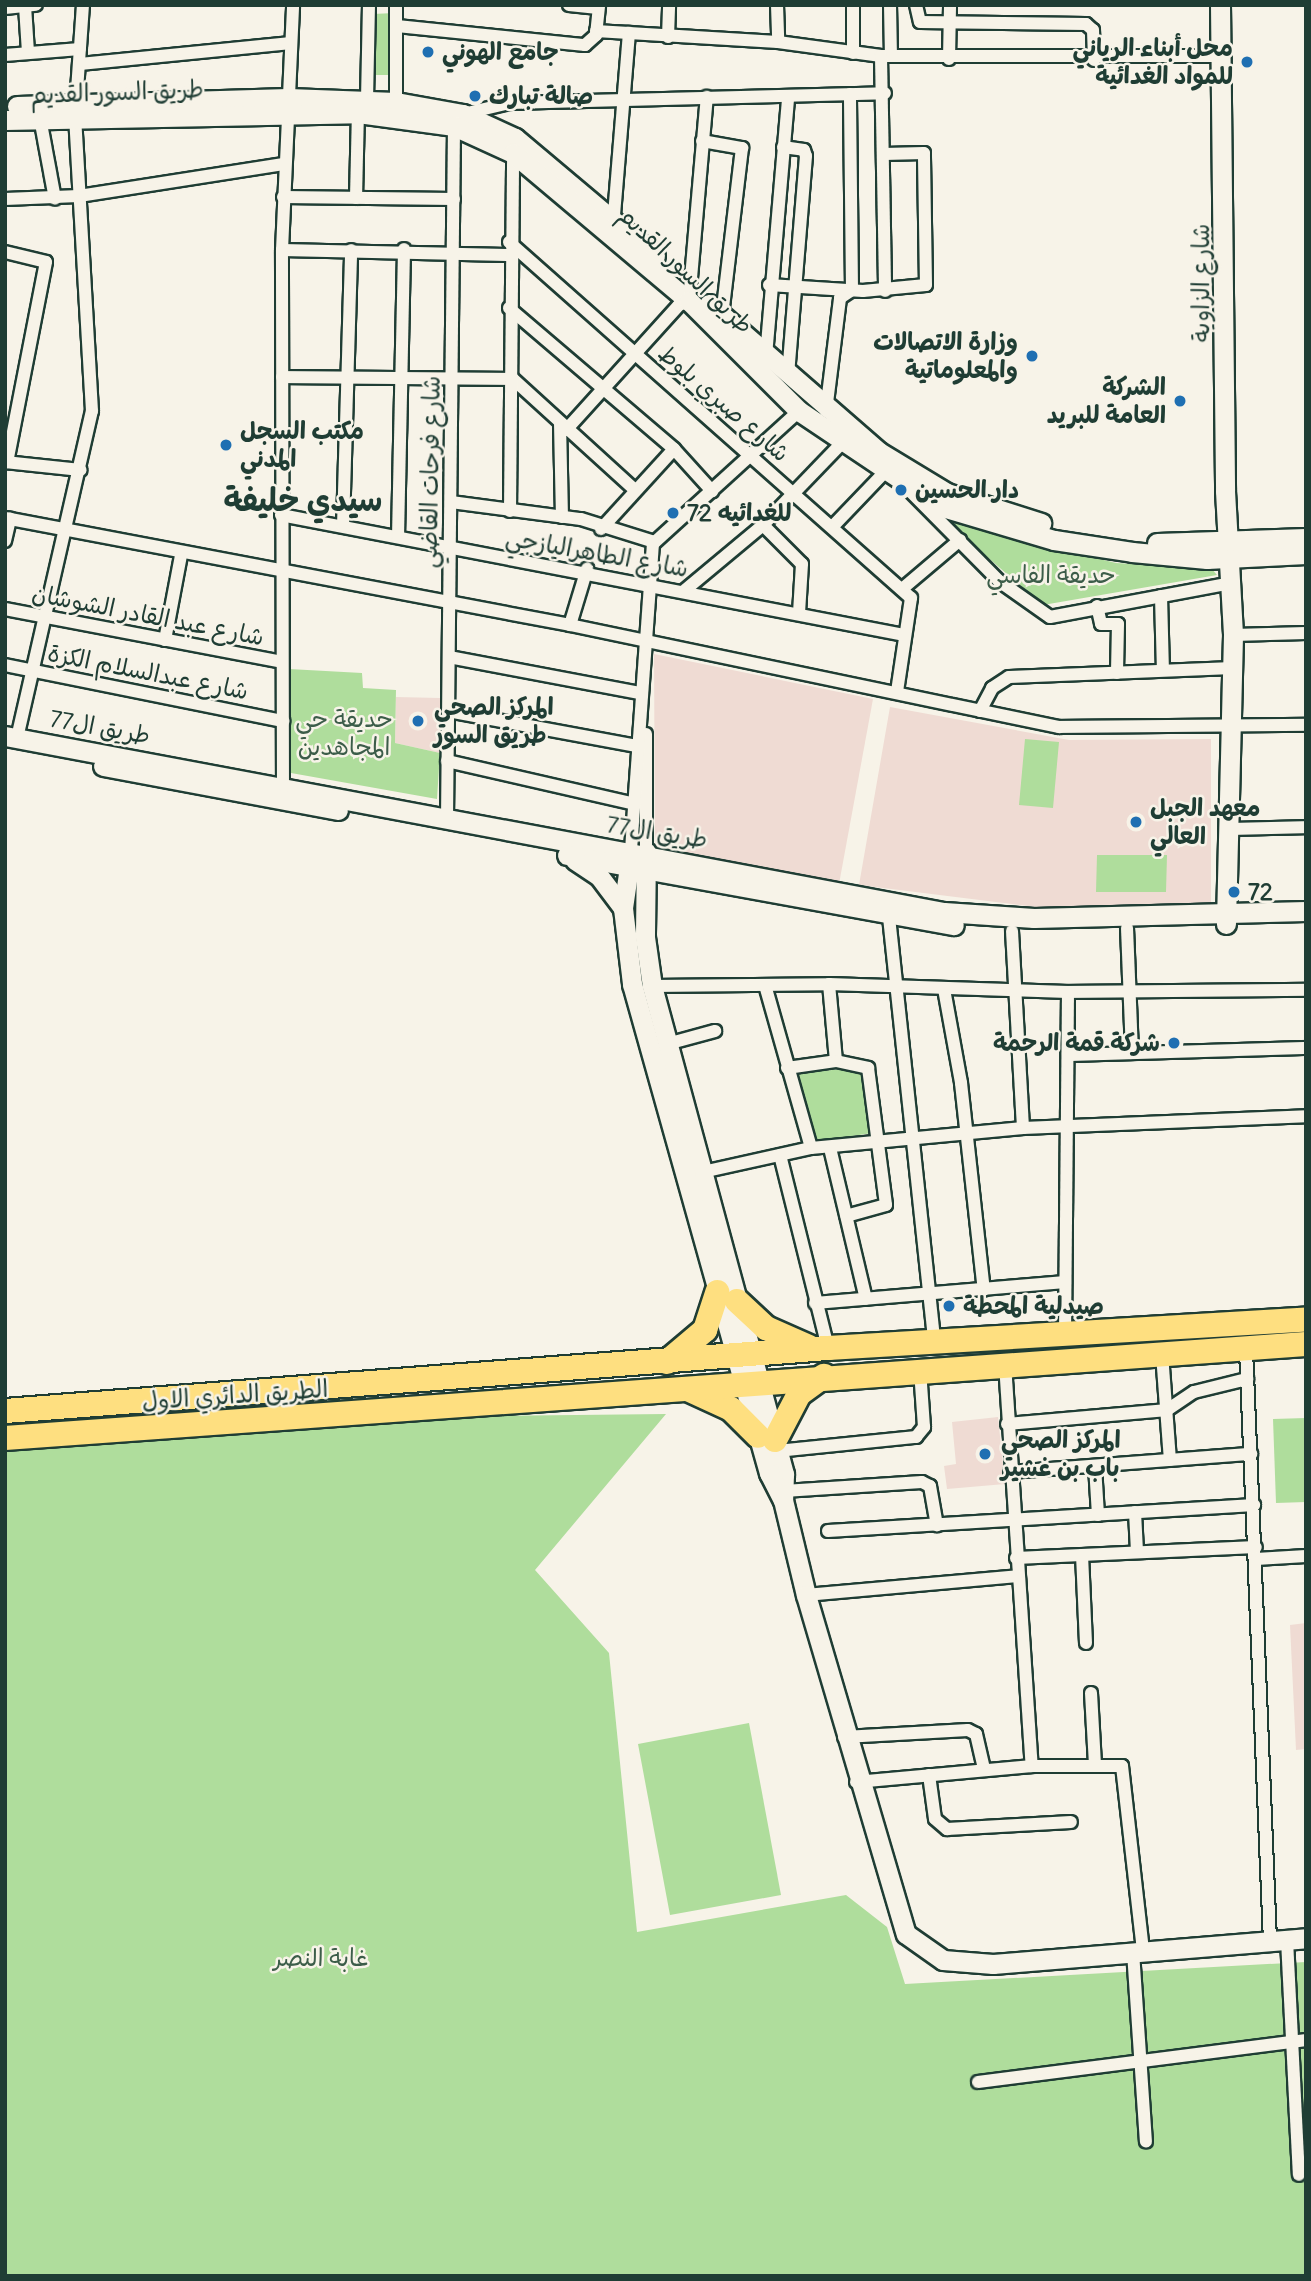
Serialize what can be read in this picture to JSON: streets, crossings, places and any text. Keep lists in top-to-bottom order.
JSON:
{
  "streets": {
    "highway": ["الطريق الدائري الاول"],
    "main road": ["طريق السور القديم", "شارع الزاوية", "طريق ال77"],
    "street": [
      "شارع صبري بلوط",
      "شارع فرحات القاضي",
      "شارع الطاهراليازجي",
      "شارع عبد القادر الشوشان",
      "شارع عبدالسلام الكزة"
    ]
  },
  "crossings": [
    ["طريق السور القديم", "شارع الزاوية"],
    ["طريق السور القديم", "شارع فرحات القاضي"],
    ["شارع الزاوية", "طريق ال77"],
    ["شارع فرحات القاضي", "شارع الطاهراليازجي"],
    ["شارع فرحات القاضي", "طريق ال77"]
  ],
  "districts": ["سيدي خليفة"],
  "parks": ["حديقة الفاسي", "حديقة حي المجاهدين", "غابة النصر"],
  "places": [
    "جامع الهوني",
    "محل أبناء الرياني للمواد الغدائية",
    "صالة تبارك",
    "وزارة الاتصالات والمعلوماتية",
    "الشركة العامة للبريد",
    "مكتب السجل المدني",
    "دار الحسين",
    "72 للغدائيه",
    "المركز الصحي طريق السور",
    "معهد الجبل العالي",
    "72",
    "شركة قمة الرحمة",
    "صيدلية المحطة",
    "المركز الصحي باب بن غشير"
  ]
}
